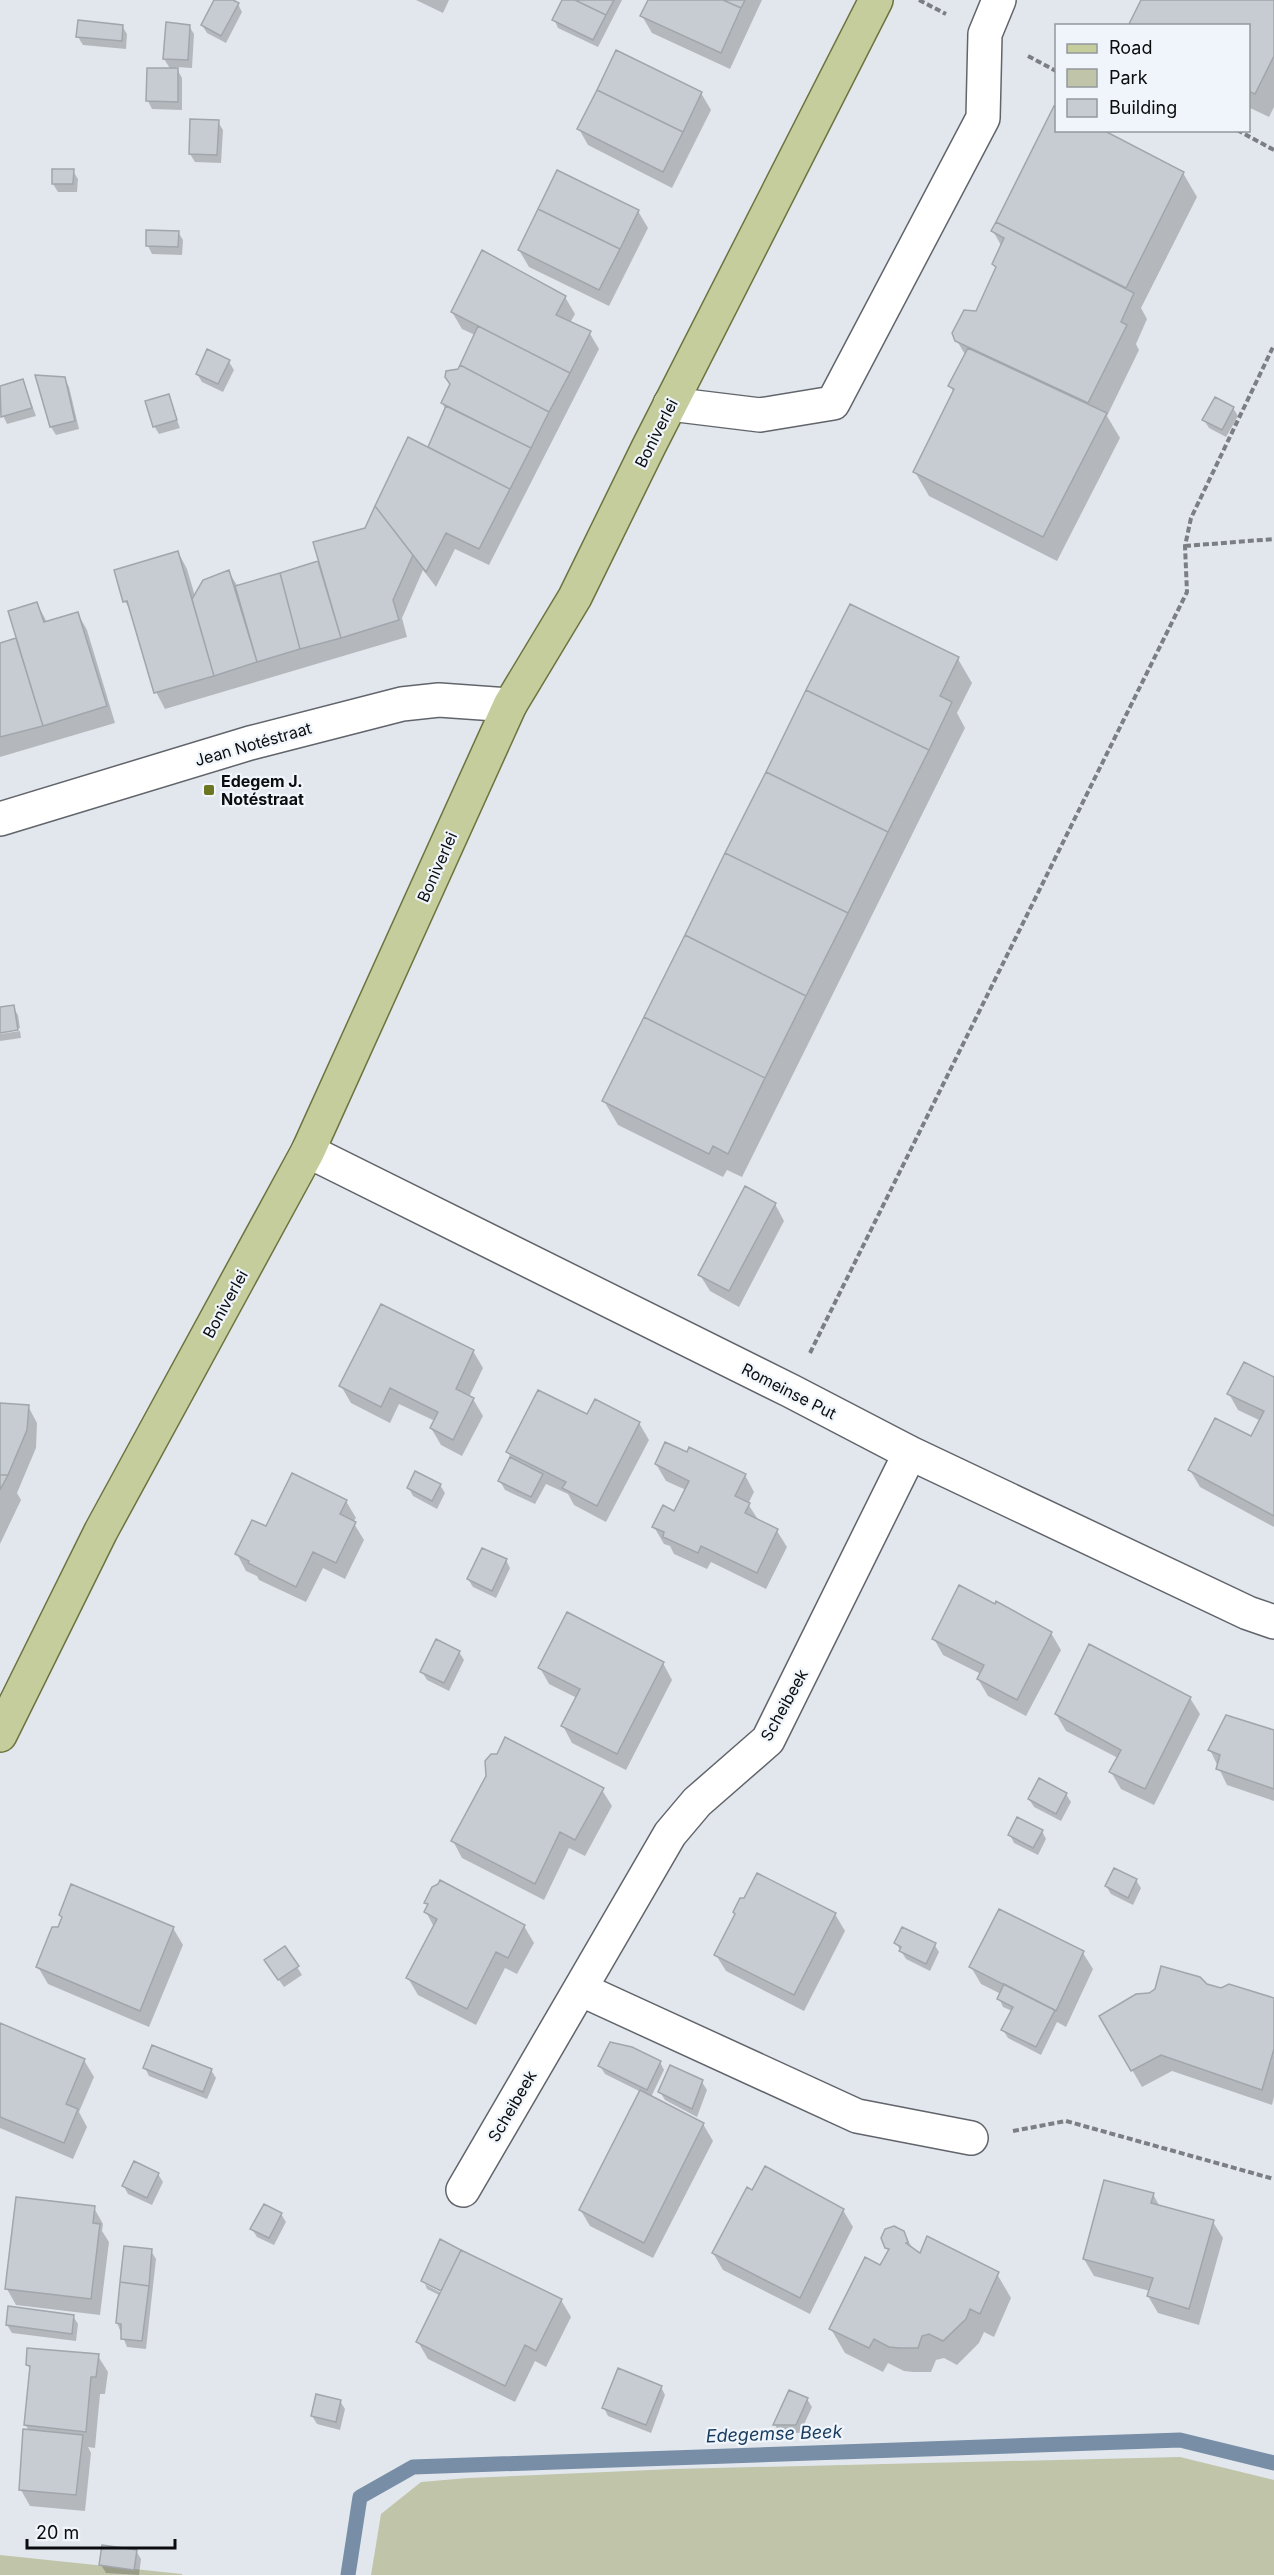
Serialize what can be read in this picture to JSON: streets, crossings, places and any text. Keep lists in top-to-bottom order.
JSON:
{
  "streets": {
    "main road": ["Boniverlei"],
    "street": ["Jean Notéstraat", "Romeinse Put", "Scheibeek"]
  },
  "crossings": [
    ["Boniverlei", "Jean Notéstraat"],
    ["Boniverlei", "Romeinse Put"],
    ["Romeinse Put", "Scheibeek"]
  ],
  "water": ["Edegemse Beek"],
  "places": {
    "transit": ["Edegem J. Notéstraat"]
  },
  "legend": ["Road", "Park", "Building"],
  "scale_bar": "20 m"
}
